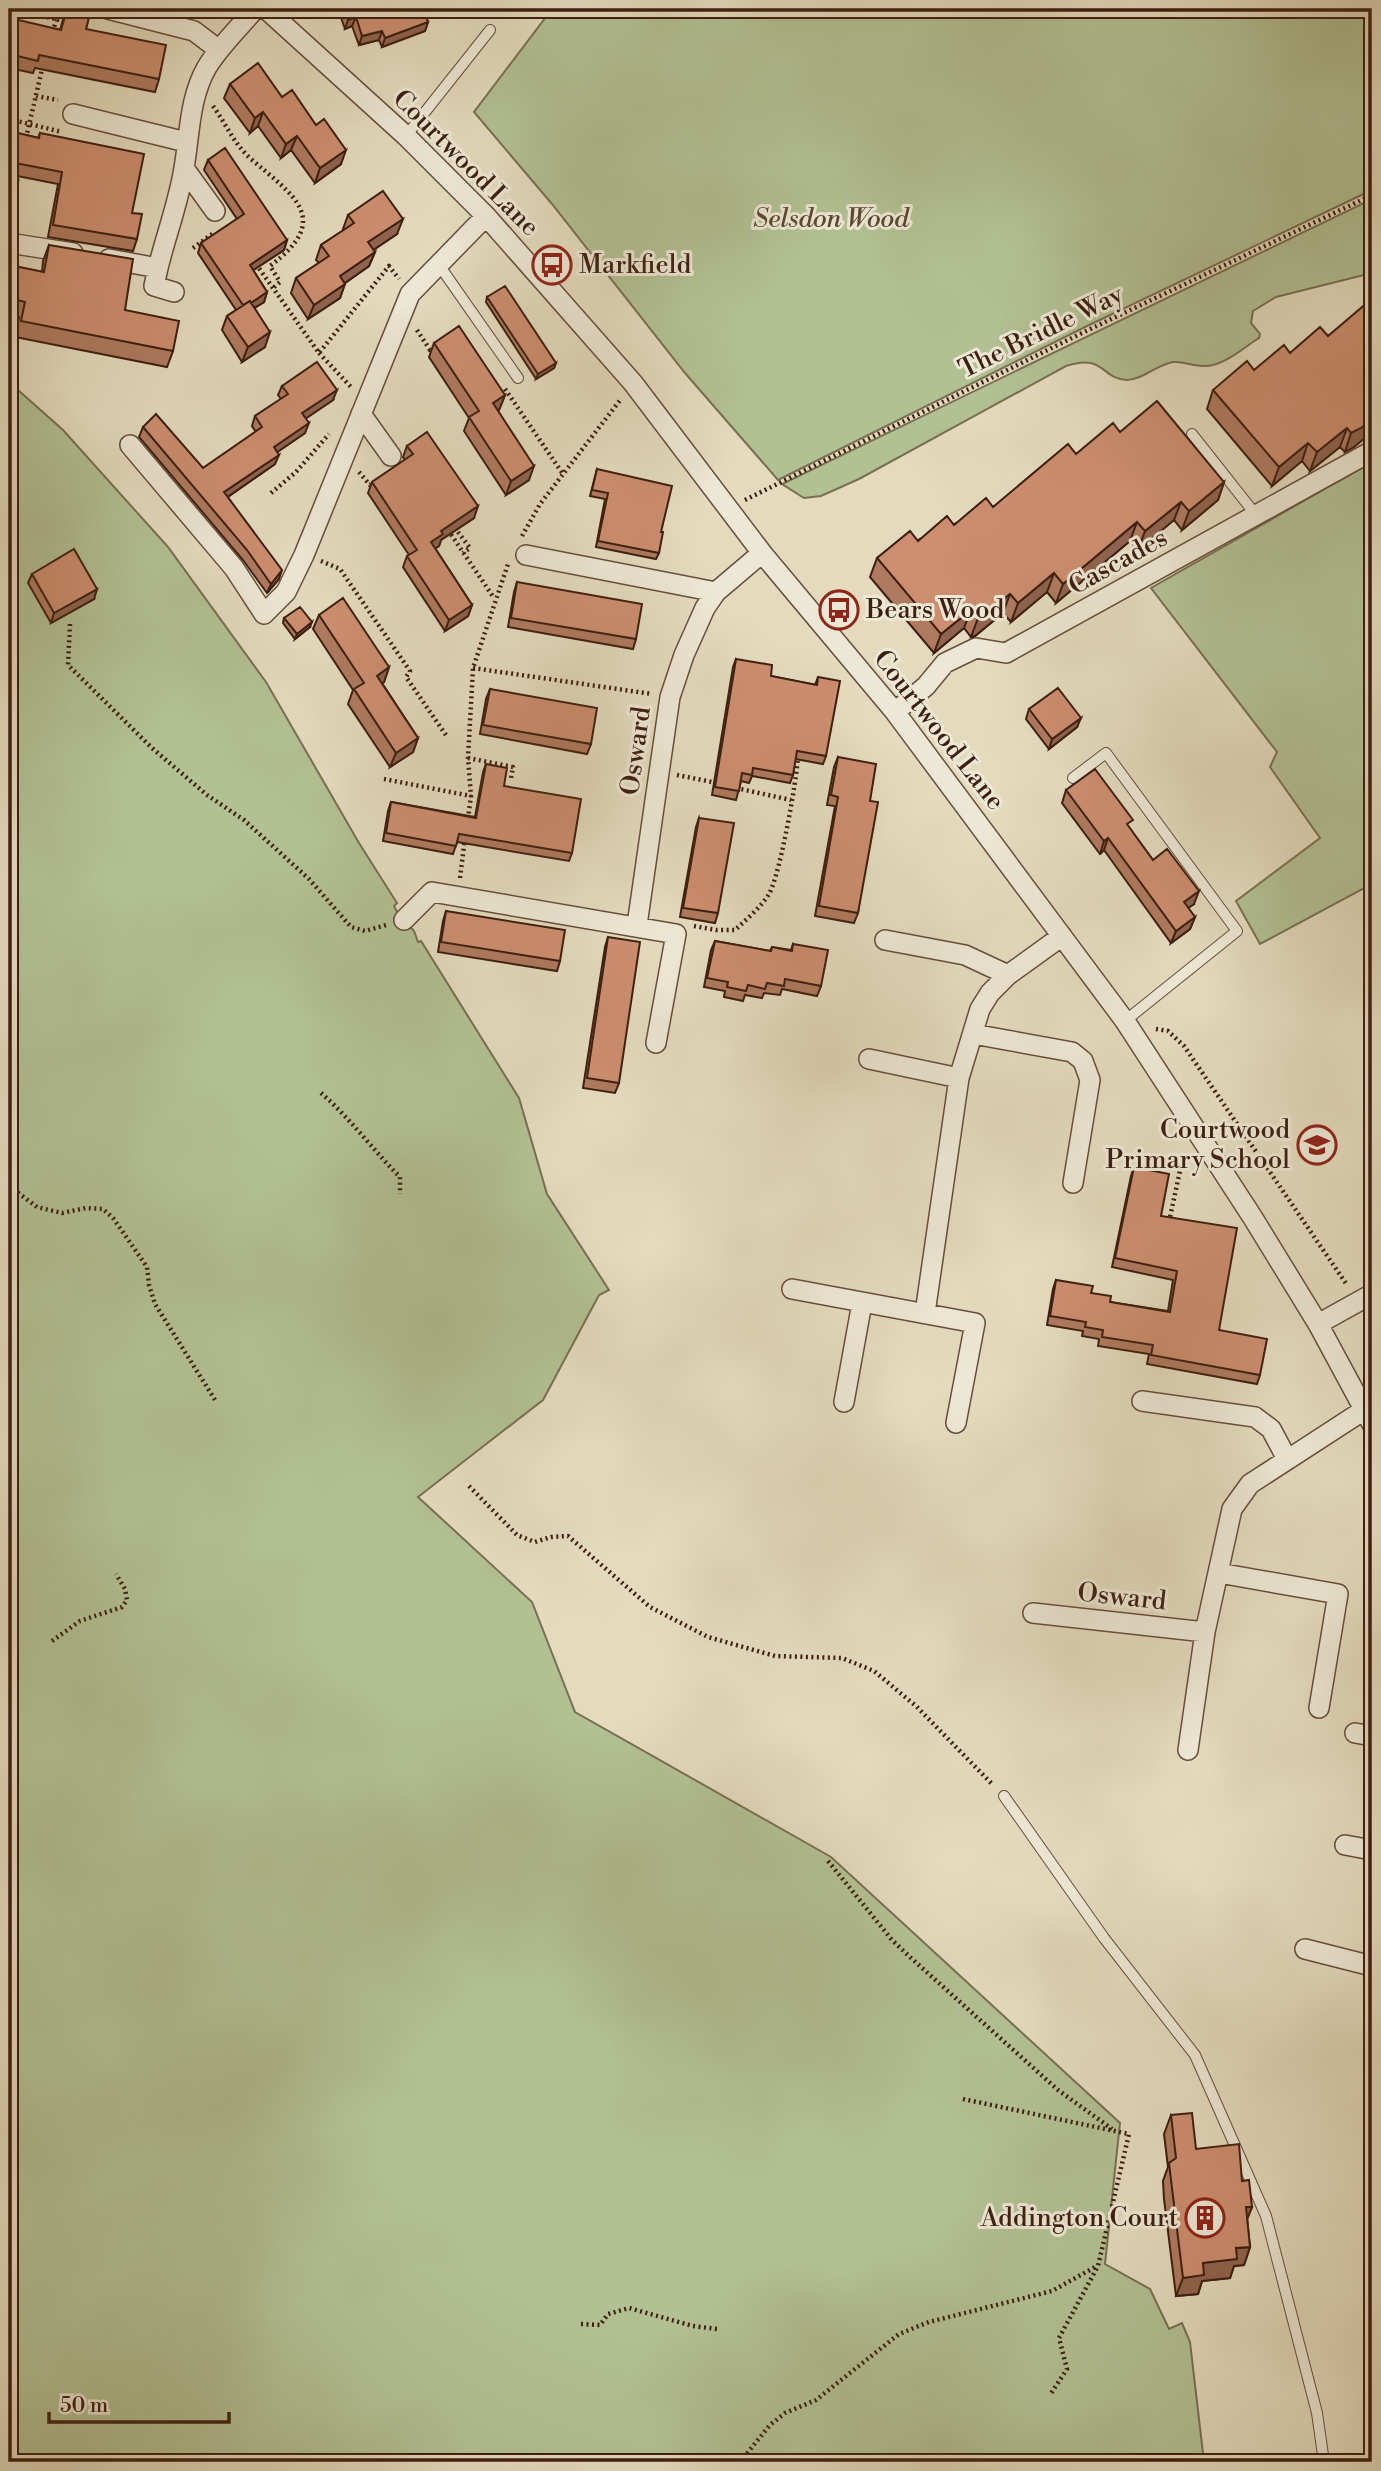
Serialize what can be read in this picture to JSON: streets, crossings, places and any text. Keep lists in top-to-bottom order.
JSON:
{
  "streets": {
    "street": ["Courtwood Lane", "Cascades", "Osward"],
    "path": ["The Bridle Way"]
  },
  "crossings": [
    ["Courtwood Lane", "The Bridle Way"],
    ["Courtwood Lane", "Cascades"],
    ["Courtwood Lane", "Osward"]
  ],
  "parks": ["Selsdon Wood"],
  "places": {
    "bus stop": ["Markfield", "Bears Wood"],
    "school or university": ["Courtwood Primary School"],
    "building": ["Addington Court"]
  },
  "scale_bar": "50 m"
}
